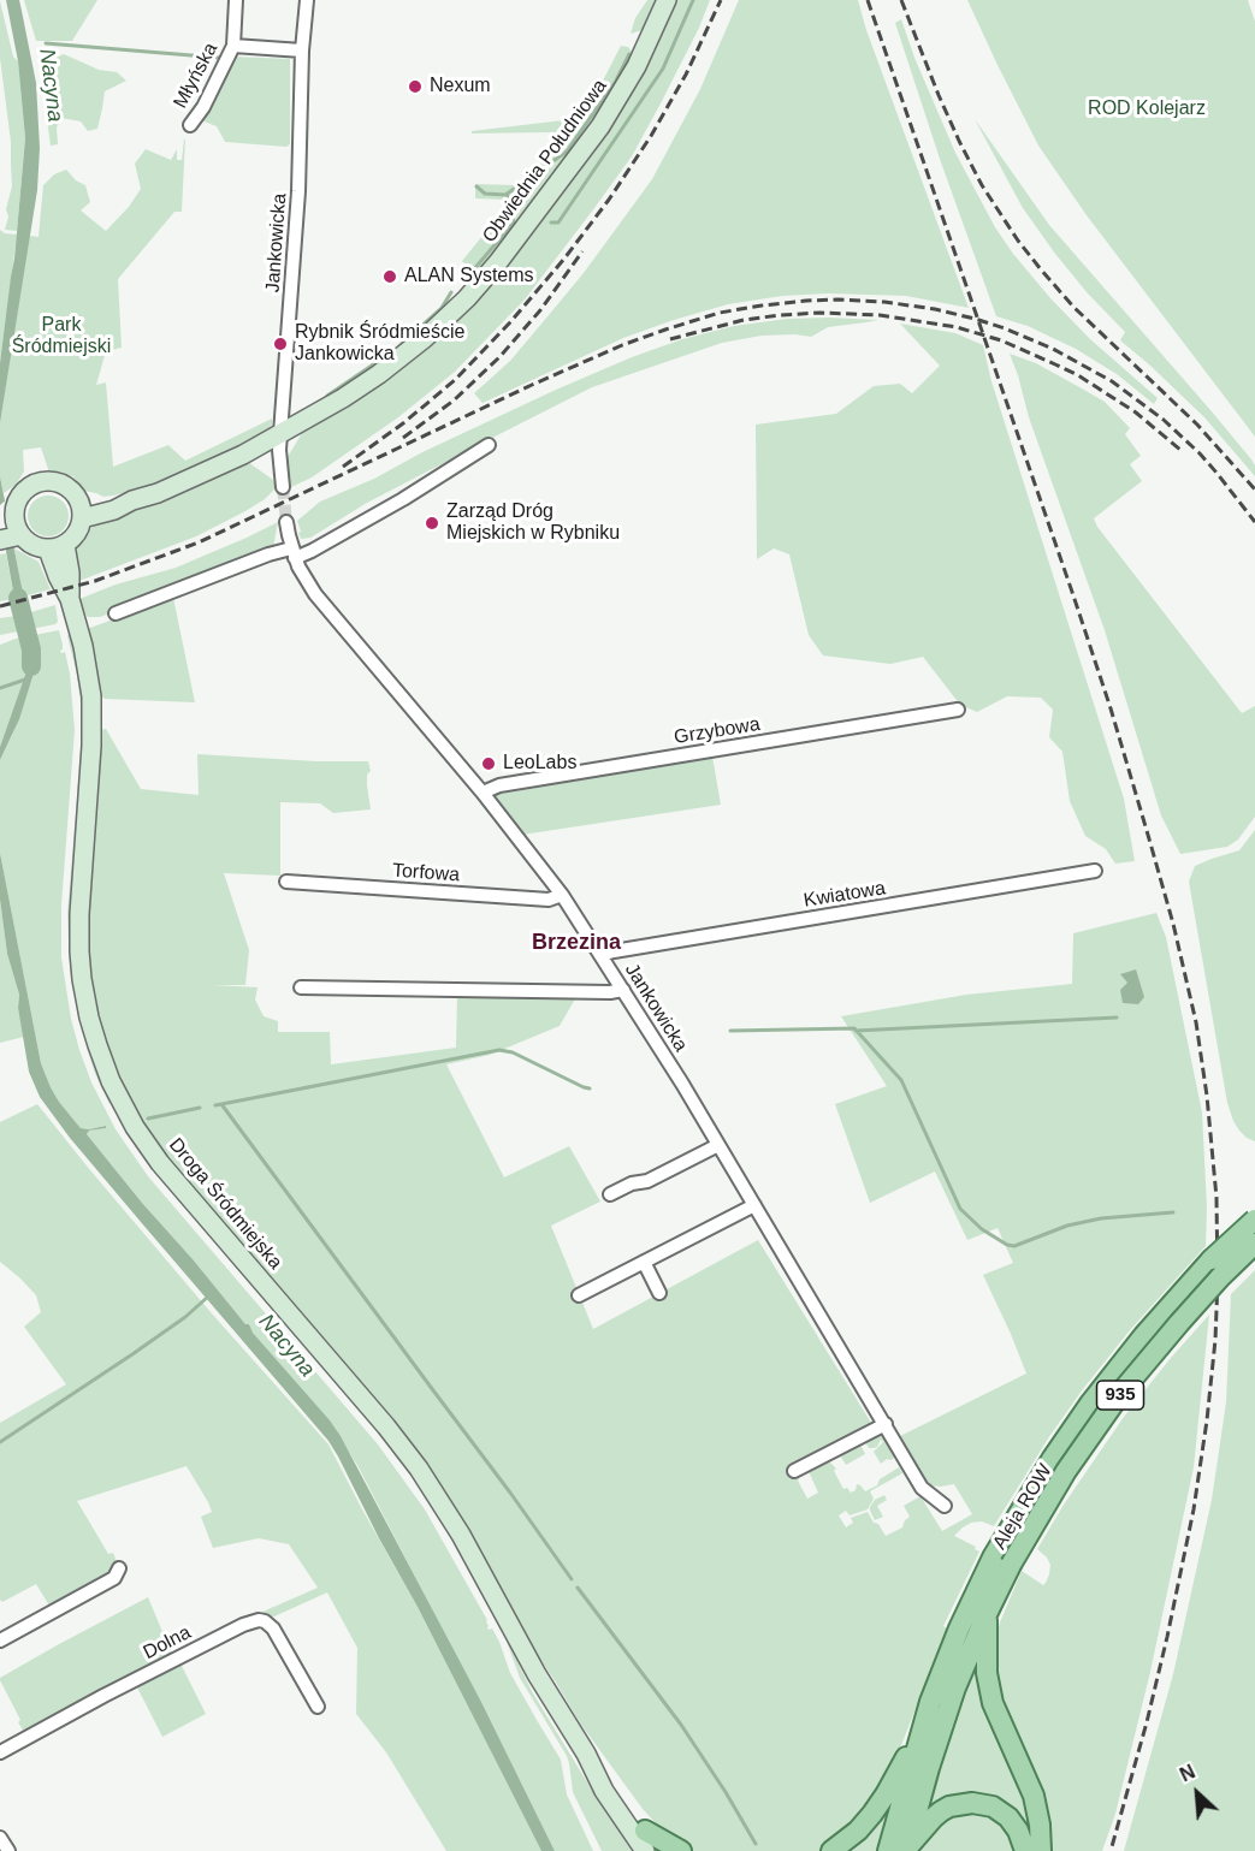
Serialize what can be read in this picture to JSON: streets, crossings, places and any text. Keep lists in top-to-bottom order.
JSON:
{
  "streets": {
    "main road": [
      "Obwiednia Południowa",
      "Droga Śródmiejska",
      "935",
      "Aleja ROW"
    ],
    "street": [
      "Młyńska",
      "Jankowicka",
      "Grzybowa",
      "Torfowa",
      "Kwiatowa",
      "Dolna"
    ]
  },
  "crossings": [
    ["Obwiednia Południowa", "Jankowicka"],
    ["Obwiednia Południowa", "Droga Śródmiejska"],
    ["Jankowicka", "Grzybowa"],
    ["Jankowicka", "Torfowa"],
    ["Jankowicka", "Kwiatowa"]
  ],
  "districts": ["Brzezina"],
  "water": ["Nacyna"],
  "parks": ["ROD Kolejarz", "Park Śródmiejski"],
  "places": [
    "Nexum",
    "ALAN Systems",
    "Rybnik Śródmieście Jankowicka",
    "Zarząd Dróg Miejskich w Rybniku",
    "LeoLabs"
  ],
  "north": "top left"
}
